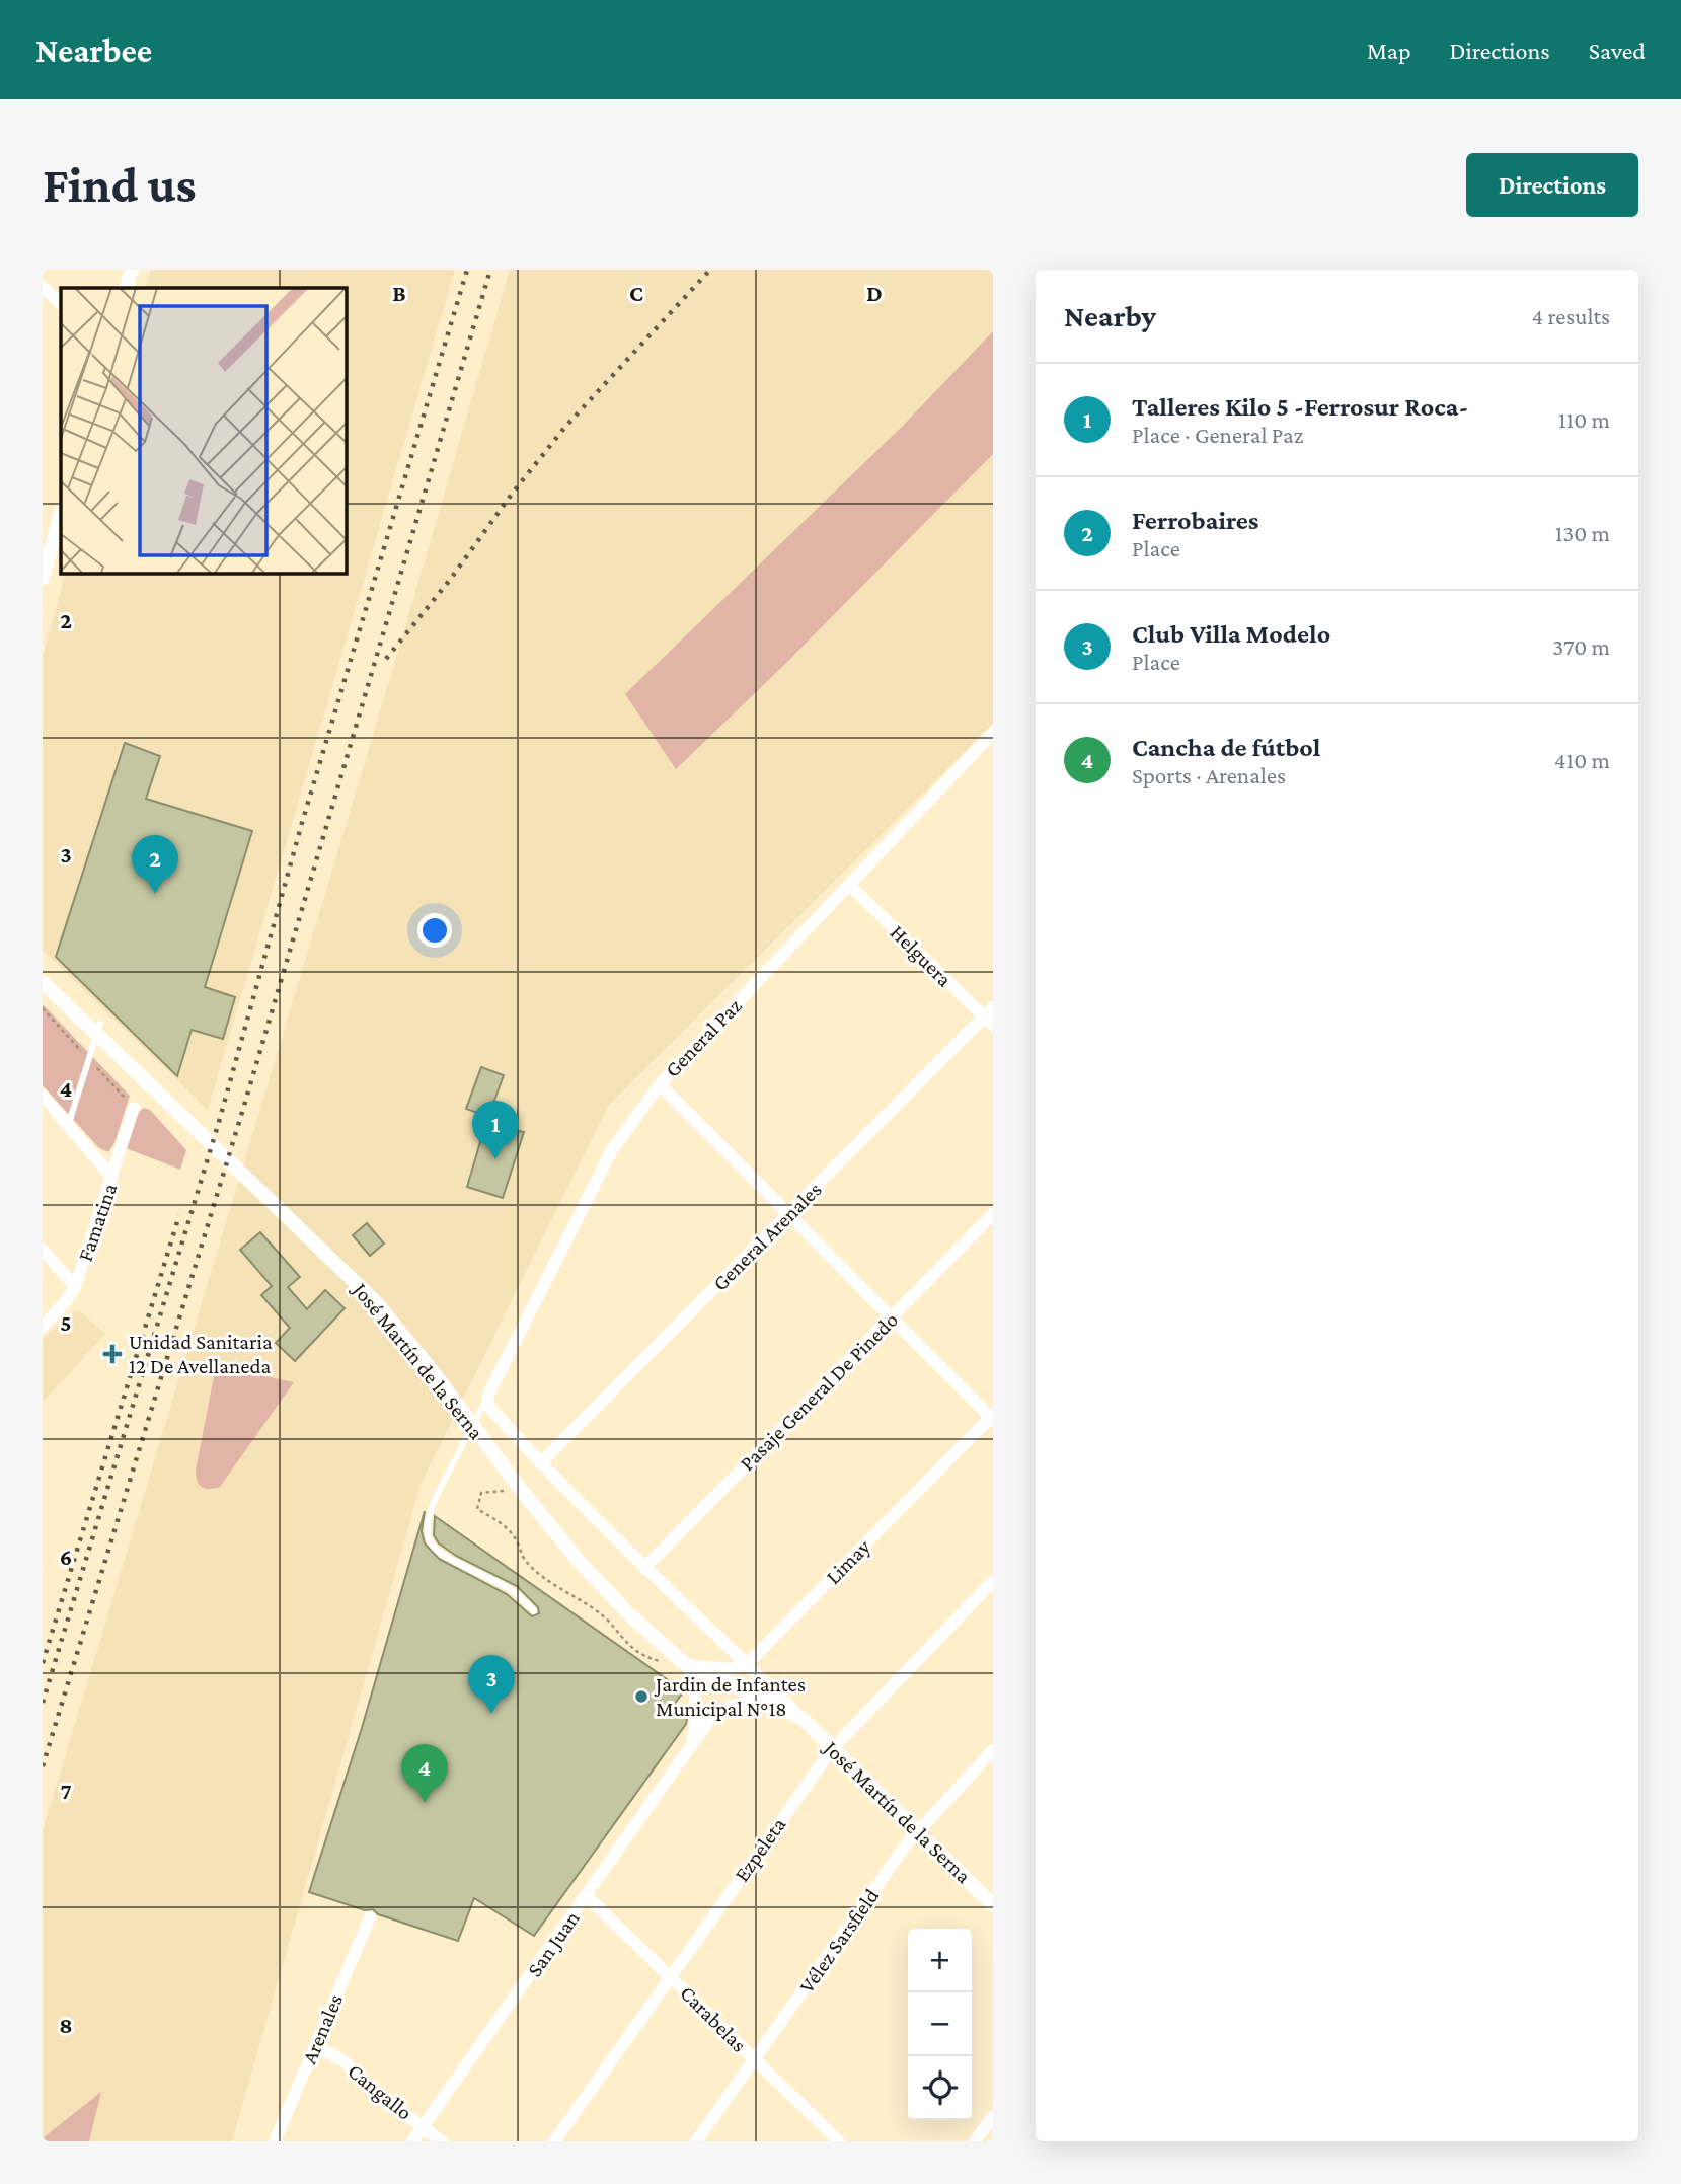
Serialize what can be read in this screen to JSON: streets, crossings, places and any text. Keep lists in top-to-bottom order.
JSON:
{
  "streets": {
    "street": [
      "Helguera",
      "General Paz",
      "Famatina",
      "General Arenales",
      "José Martín de la Serna",
      "Pasaje General De Pinedo",
      "Limay",
      "Ezpeleta",
      "Vélez Sarsfield",
      "San Juan",
      "Carabelas",
      "Arenales",
      "Cangallo"
    ]
  },
  "crossings": [
    ["Helguera", "General Paz"],
    ["Helguera", "General Arenales"],
    ["General Paz", "José Martín de la Serna"],
    ["General Arenales", "José Martín de la Serna"],
    ["José Martín de la Serna", "Pasaje General De Pinedo"],
    ["José Martín de la Serna", "Limay"],
    ["José Martín de la Serna", "Ezpeleta"],
    ["José Martín de la Serna", "Vélez Sarsfield"],
    ["José Martín de la Serna", "San Juan"],
    ["Ezpeleta", "Carabelas"],
    ["Vélez Sarsfield", "Carabelas"],
    ["San Juan", "Carabelas"],
    ["San Juan", "Cangallo"],
    ["Arenales", "Cangallo"]
  ],
  "places": {
    "health": ["Unidad Sanitaria 12 De Avellaneda"],
    "other": ["Jardin de Infantes Municipal N°18"]
  },
  "page": {
    "header": "Nearbee",
    "nav": ["Map", "Directions", "Saved"],
    "buttons": "Directions",
    "title": "Find us",
    "heading": ["Nearby", "4 results"],
    "list": [
      {
        "mark": "1",
        "name": "Talleres Kilo 5 -Ferrosur Roca-",
        "note": "Place · General Paz",
        "value": "110 m"
      },
      {
        "mark": "2",
        "name": "Ferrobaires",
        "note": "Place",
        "value": "130 m"
      },
      {
        "mark": "3",
        "name": "Club Villa Modelo",
        "note": "Place",
        "value": "370 m"
      },
      {
        "mark": "4",
        "name": "Cancha de fútbol",
        "note": "Sports · Arenales",
        "value": "410 m"
      }
    ],
    "pins": [
      "2",
      "1",
      "3",
      "4"
    ],
    "map_buttons": ["+", "−"]
  },
  "grid": {
    "columns": ["B", "C", "D"],
    "rows": [
      "2",
      "3",
      "4",
      "5",
      "6",
      "7",
      "8"
    ]
  }
}
